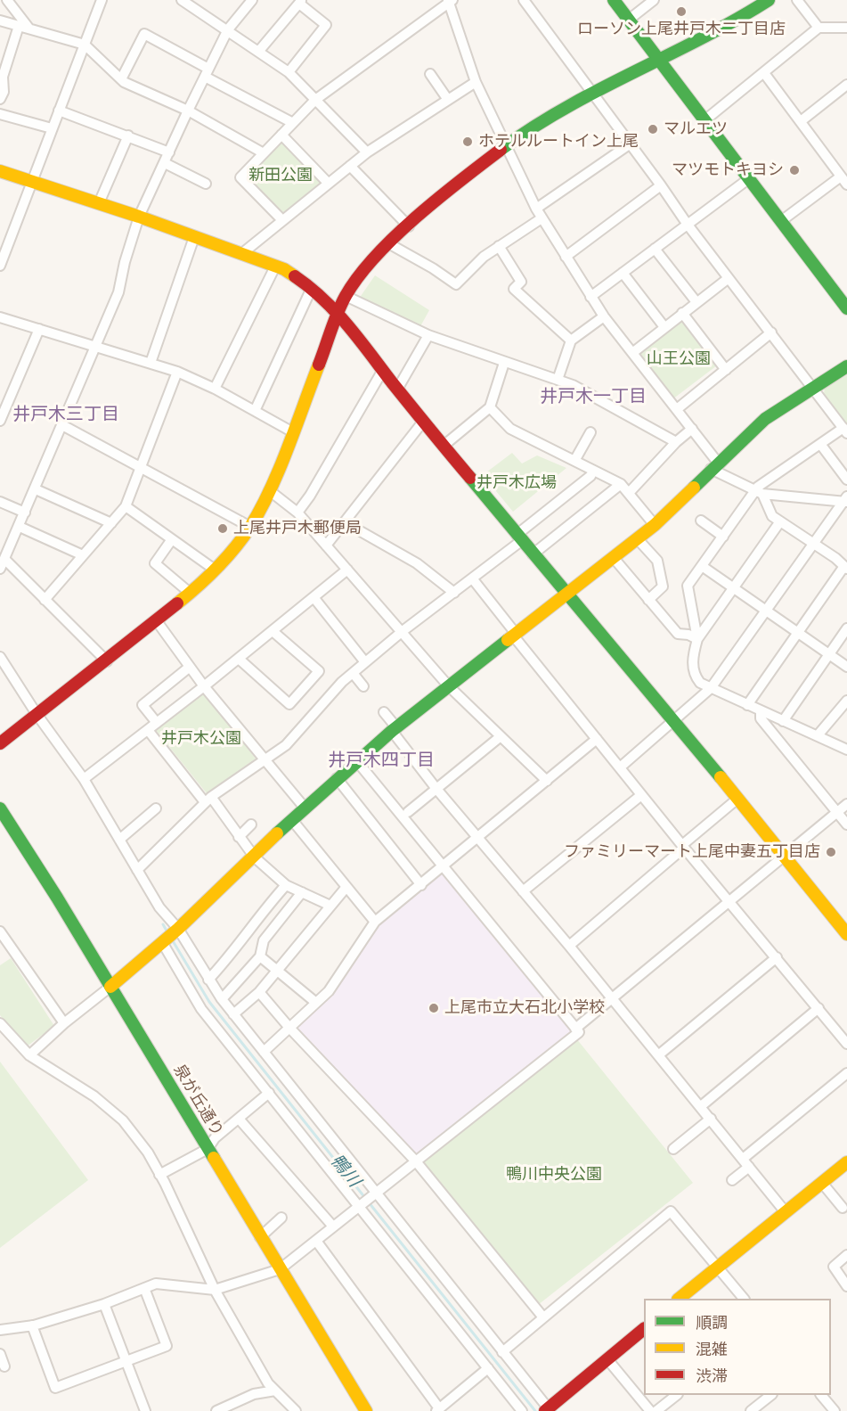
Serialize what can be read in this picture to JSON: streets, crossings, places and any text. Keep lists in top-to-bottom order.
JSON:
{
  "streets": {
    "street": ["泉が丘通り"]
  },
  "districts": ["井戸木一丁目", "井戸木三丁目", "井戸木四丁目"],
  "water": ["鴨川"],
  "parks": [
    "新田公園",
    "山王公園",
    "井戸木広場",
    "井戸木公園",
    "鴨川中央公園"
  ],
  "places": [
    "ローソン上尾井戸木二丁目店",
    "マルエツ",
    "ホテルルートイン上尾",
    "マツモトキヨシ",
    "上尾井戸木郵便局",
    "ファミリーマート上尾中妻五丁目店",
    "上尾市立大石北小学校"
  ],
  "legend": ["順調", "混雑", "渋滞"]
}
